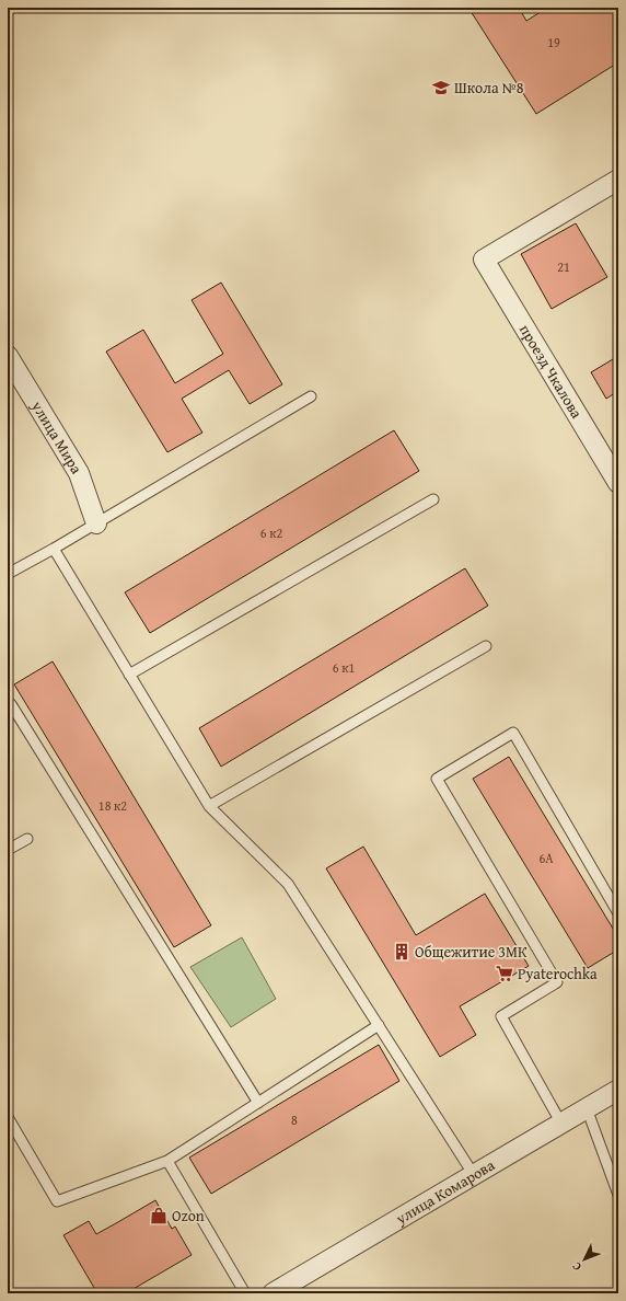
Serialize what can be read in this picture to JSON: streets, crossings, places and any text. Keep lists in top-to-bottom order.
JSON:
{
  "streets": {
    "street": ["проезд Чкалова", "улица Мира", "улица Комарова"]
  },
  "places": {
    "school or university": ["Школа №8"],
    "building": ["Общежитие 3МК"],
    "supermarket": ["Pyaterochka"],
    "shop": ["Ozon"]
  },
  "house_numbers": [
    "19",
    "21",
    "6 к2",
    "6 к1",
    "18 к2",
    "6А",
    "8"
  ],
  "north": "bottom left"
}
